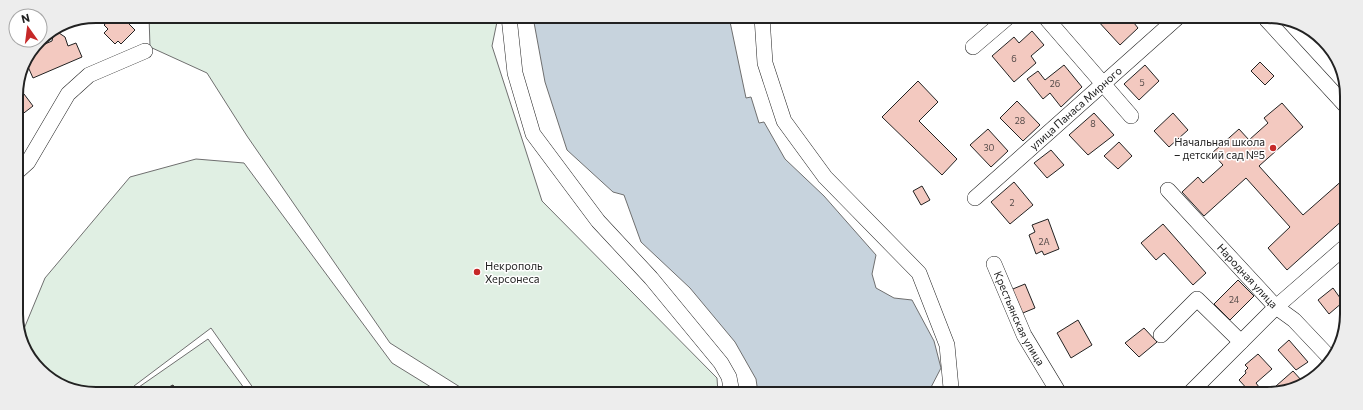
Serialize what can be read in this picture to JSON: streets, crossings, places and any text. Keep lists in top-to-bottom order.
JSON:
{
  "streets": {
    "street": ["улица Панаса Мирного", "Народная улица", "Крестьянская улица"]
  },
  "places": ["Начальная школа – детский сад №5", "Некрополь Херсонеса"],
  "house_numbers": [
    "6",
    "5",
    "26",
    "28",
    "8",
    "30",
    "2",
    "2А",
    "24"
  ],
  "north": "top"
}
